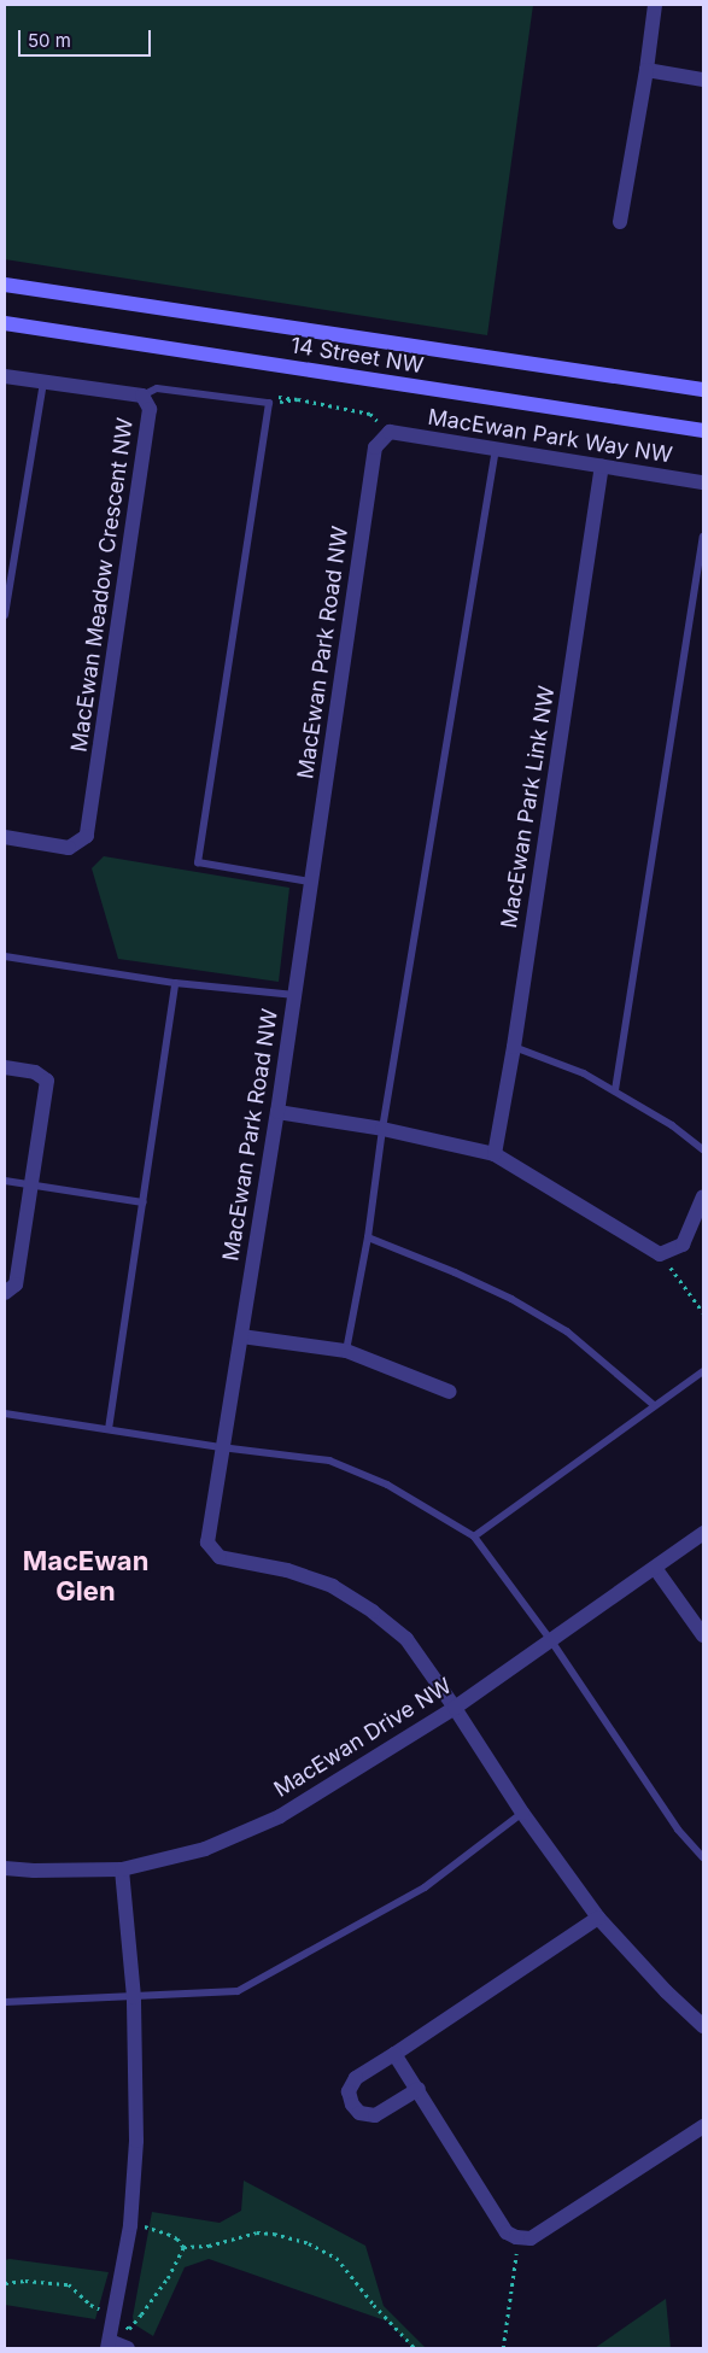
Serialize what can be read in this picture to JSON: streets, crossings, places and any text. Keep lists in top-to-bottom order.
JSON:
{
  "streets": {
    "main road": ["14 Street NW"],
    "street": [
      "MacEwan Park Way NW",
      "MacEwan Meadow Crescent NW",
      "MacEwan Park Road NW",
      "MacEwan Park Link NW",
      "MacEwan Drive NW"
    ]
  },
  "crossings": [
    ["MacEwan Park Way NW", "MacEwan Park Road NW"],
    ["MacEwan Park Way NW", "MacEwan Park Link NW"],
    ["MacEwan Park Road NW", "MacEwan Drive NW"]
  ],
  "districts": ["MacEwan Glen"],
  "scale_bar": "50 m"
}
